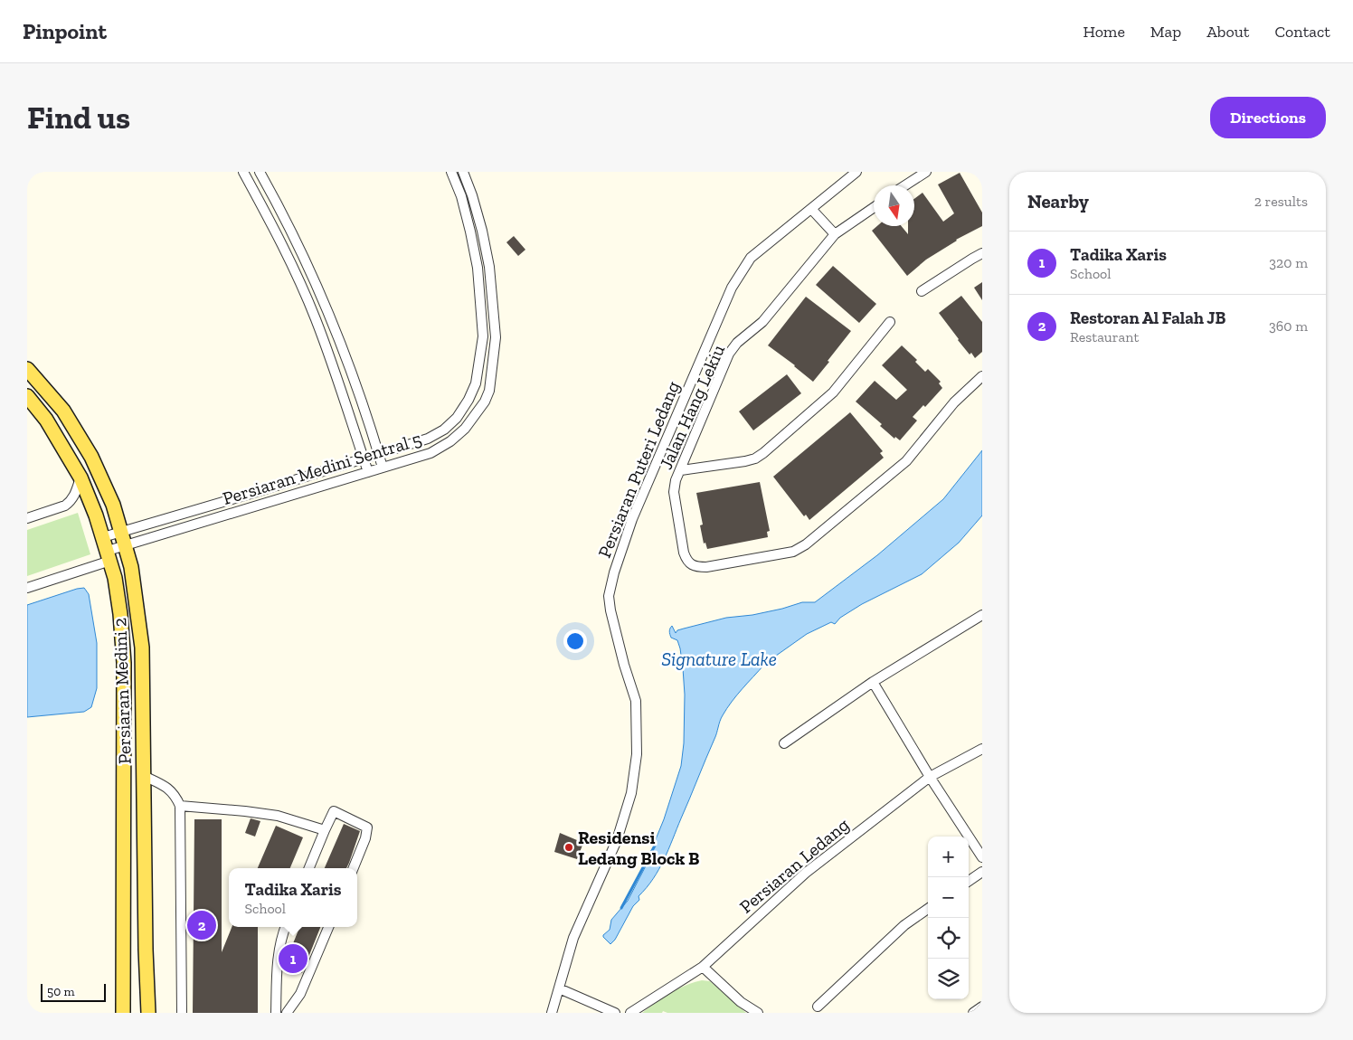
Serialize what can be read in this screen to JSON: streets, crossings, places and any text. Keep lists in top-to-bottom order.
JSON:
{
  "streets": {
    "main road": ["Persiaran Medini 2"],
    "street": [
      "Jalan Hang Lekiu",
      "Persiaran Medini Sentral 5",
      "Persiaran Puteri Ledang",
      "Persiaran Ledang"
    ]
  },
  "crossings": [
    ["Persiaran Medini Sentral 5", "Persiaran Medini 2"]
  ],
  "water": ["Signature Lake"],
  "places": ["Residensi Ledang Block B"],
  "scale_bar": "50 m",
  "north": "bottom",
  "page": {
    "header": "Pinpoint",
    "nav": [
      "Home",
      "Map",
      "About",
      "Contact"
    ],
    "buttons": "Directions",
    "title": "Find us",
    "heading": ["Nearby", "2 results"],
    "list": [
      {
        "mark": "1",
        "name": "Tadika Xaris",
        "note": "School",
        "value": "320 m"
      },
      {
        "mark": "2",
        "name": "Restoran Al Falah JB",
        "note": "Restaurant",
        "value": "360 m"
      }
    ],
    "map_buttons": ["+", "−"],
    "popup": ["Tadika Xaris", "School"],
    "pins": ["2", "1"],
    "scale": "50 m"
  }
}
